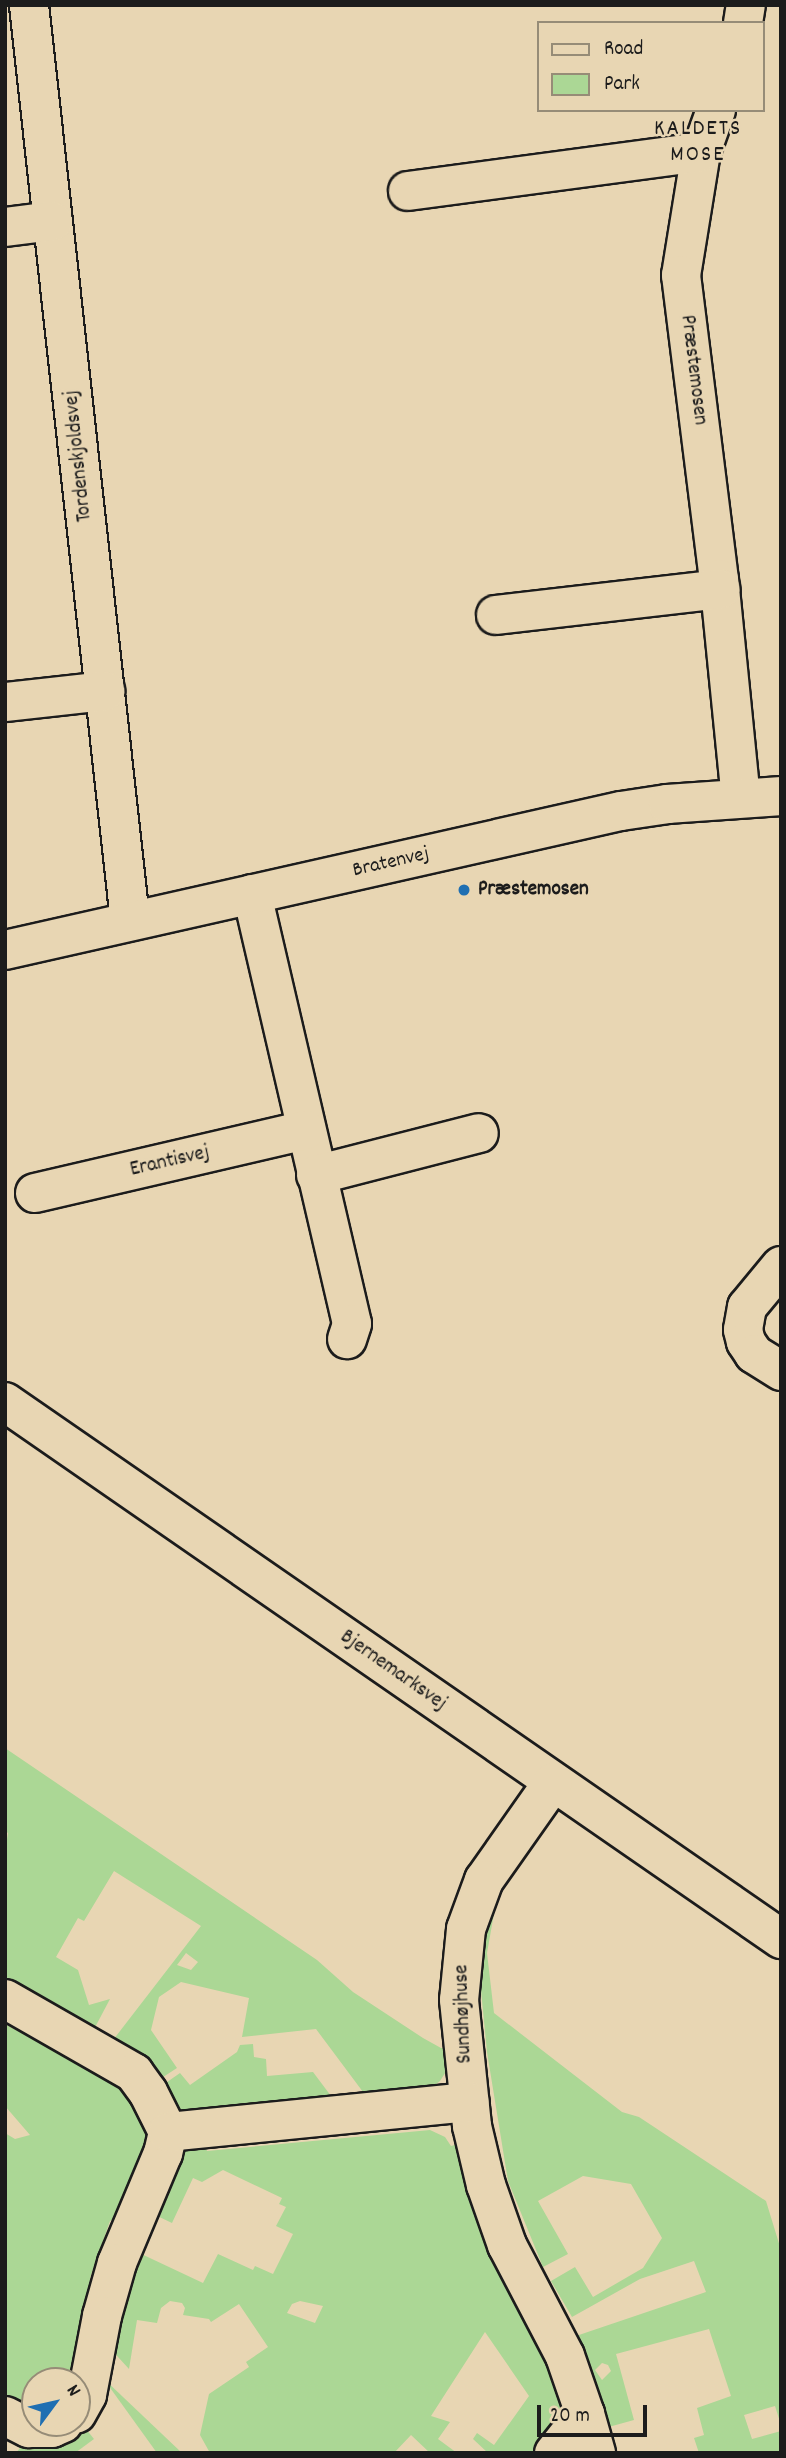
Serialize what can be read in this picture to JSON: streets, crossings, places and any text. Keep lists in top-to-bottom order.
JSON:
{
  "streets": {
    "street": [
      "Præstemosen",
      "Tordenskjoldsvej",
      "Bratenvej",
      "Erantisvej",
      "Bjernemarksvej",
      "Sundhøjhuse"
    ]
  },
  "crossings": [
    ["Præstemosen", "Bratenvej"],
    ["Tordenskjoldsvej", "Bratenvej"],
    ["Bjernemarksvej", "Sundhøjhuse"]
  ],
  "districts": ["KALDETS MOSE"],
  "places": ["Præstemosen"],
  "legend": ["Road", "Park"],
  "scale_bar": "20 m",
  "north": "top right"
}
